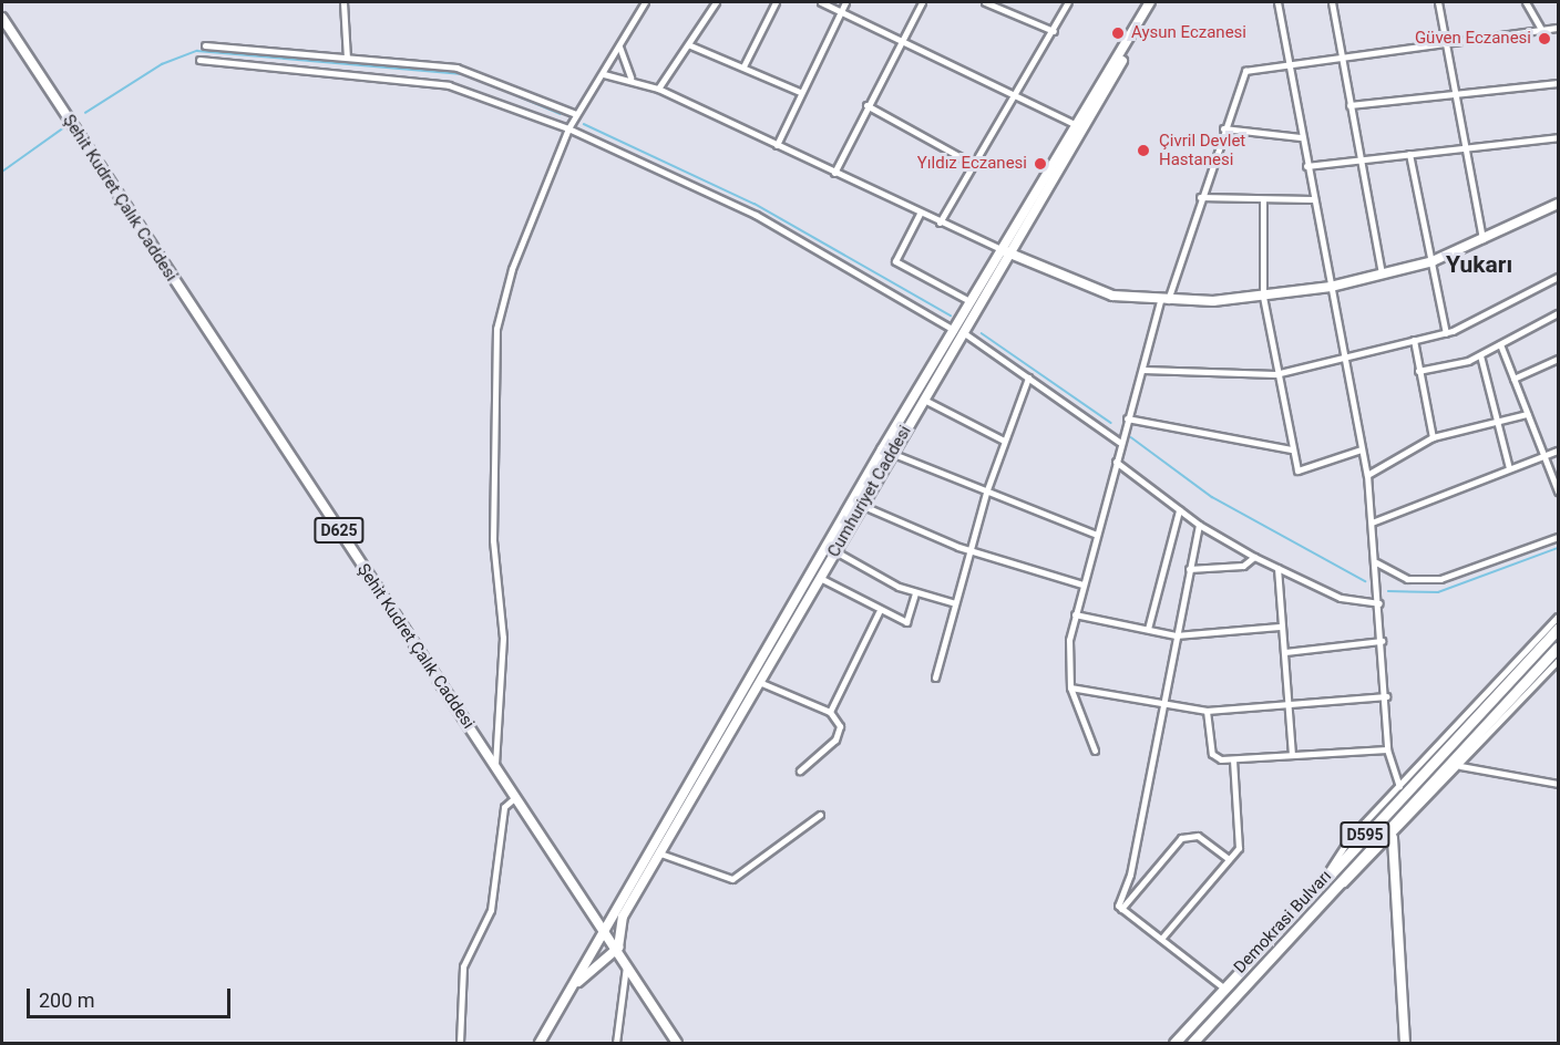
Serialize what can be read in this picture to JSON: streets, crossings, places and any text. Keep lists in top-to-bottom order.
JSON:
{
  "streets": {
    "highway": ["D595", "Demokrasi Bulvarı"],
    "main road": ["Şehit Kudret Çalık Caddesi", "Cumhuriyet Caddesi", "D625"]
  },
  "crossings": [
    ["Şehit Kudret Çalık Caddesi", "Cumhuriyet Caddesi"]
  ],
  "districts": ["Yukarı"],
  "places": [
    "Aysun Eczanesi",
    "Güven Eczanesi",
    "Çivril Devlet Hastanesi",
    "Yıldız Eczanesi"
  ],
  "scale_bar": "200 m"
}
